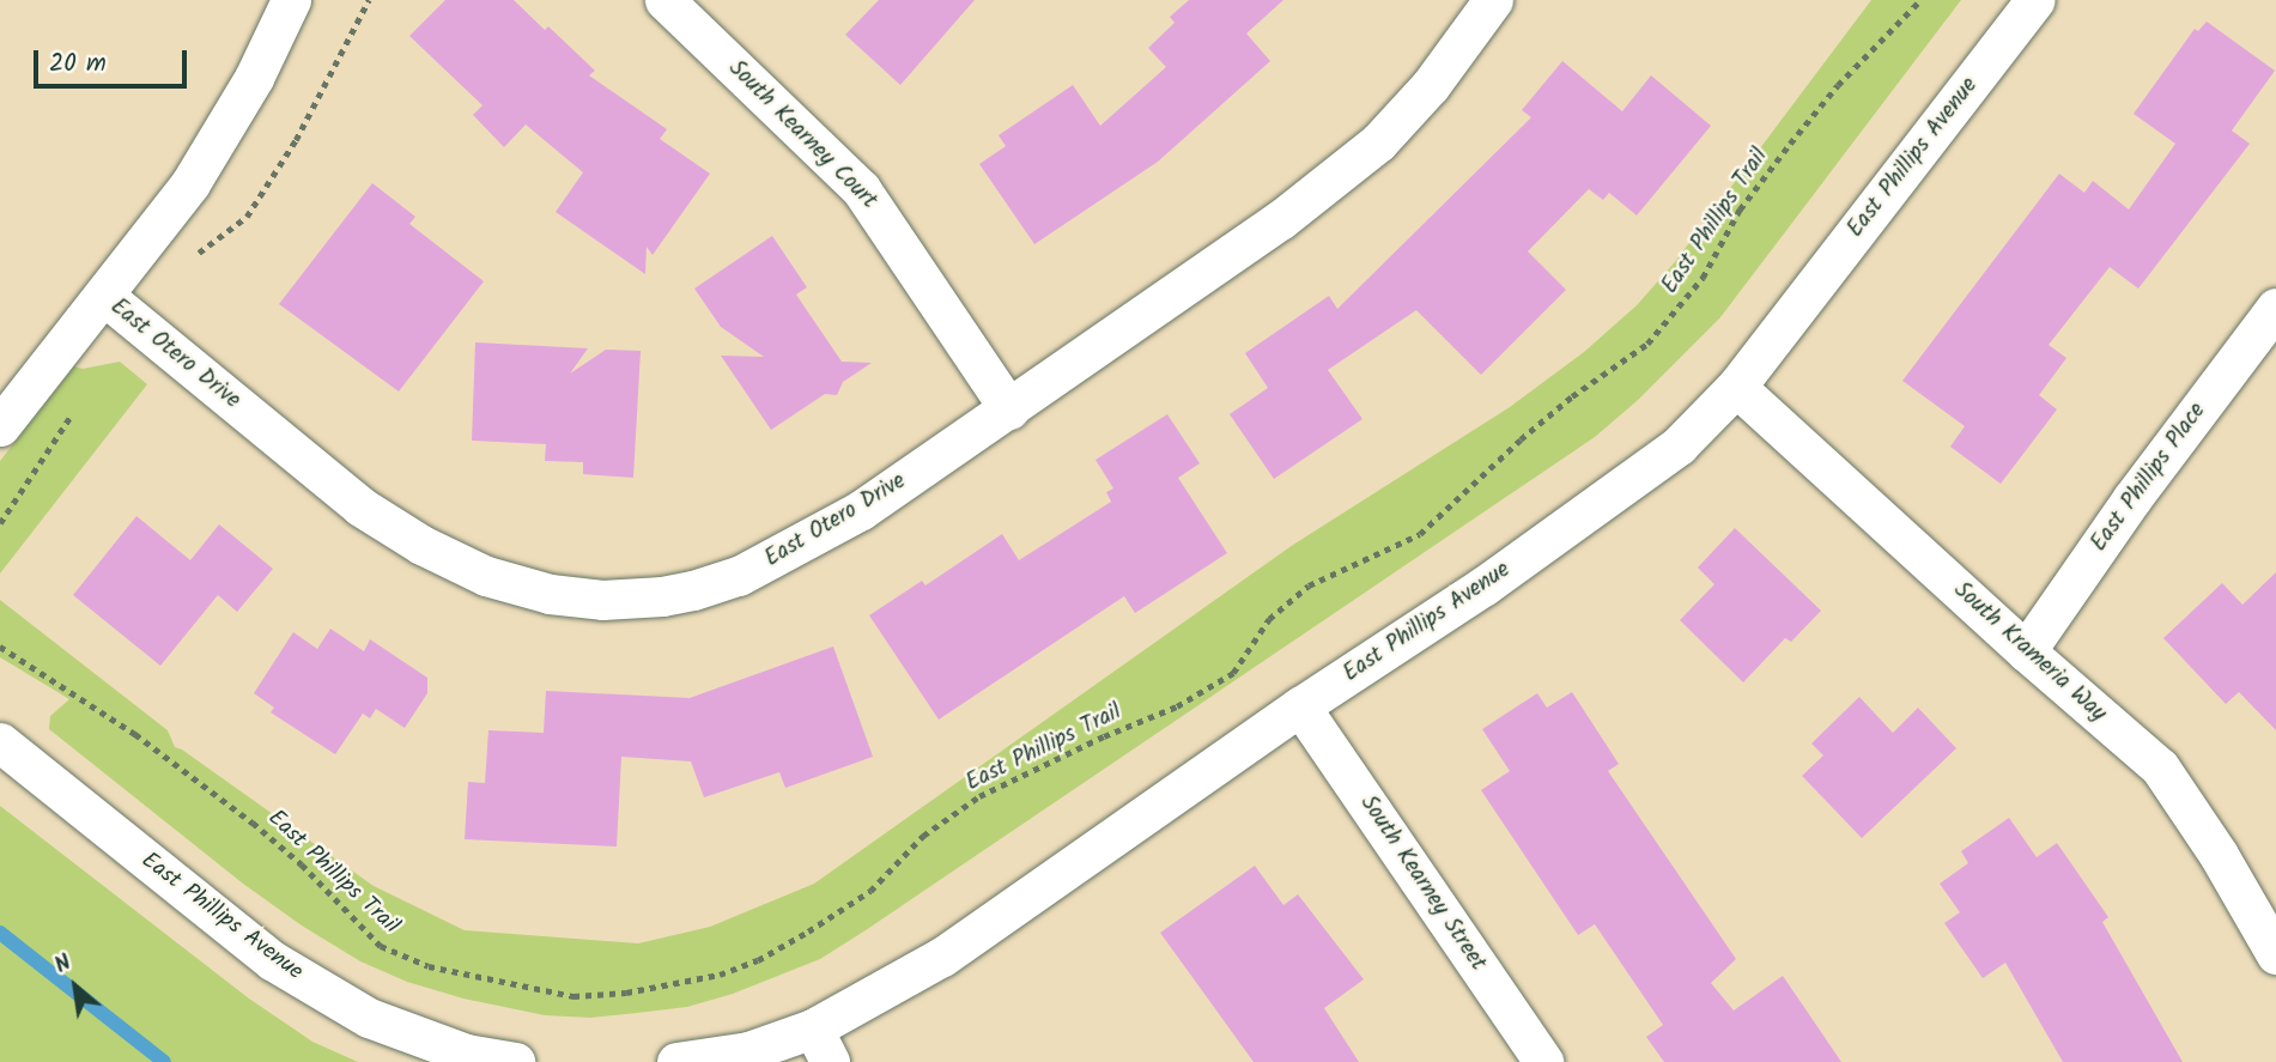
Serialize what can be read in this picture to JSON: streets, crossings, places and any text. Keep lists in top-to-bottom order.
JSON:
{
  "streets": {
    "street": [
      "South Kearney Court",
      "East Phillips Avenue",
      "East Otero Drive",
      "East Phillips Place",
      "South Krameria Way",
      "South Kearney Street"
    ],
    "path": ["East Phillips Trail"]
  },
  "crossings": [
    ["South Kearney Court", "East Otero Drive"],
    ["East Phillips Avenue", "South Krameria Way"],
    ["East Phillips Avenue", "South Kearney Street"],
    ["East Phillips Place", "South Krameria Way"]
  ],
  "scale_bar": "20 m",
  "north": "top left"
}
